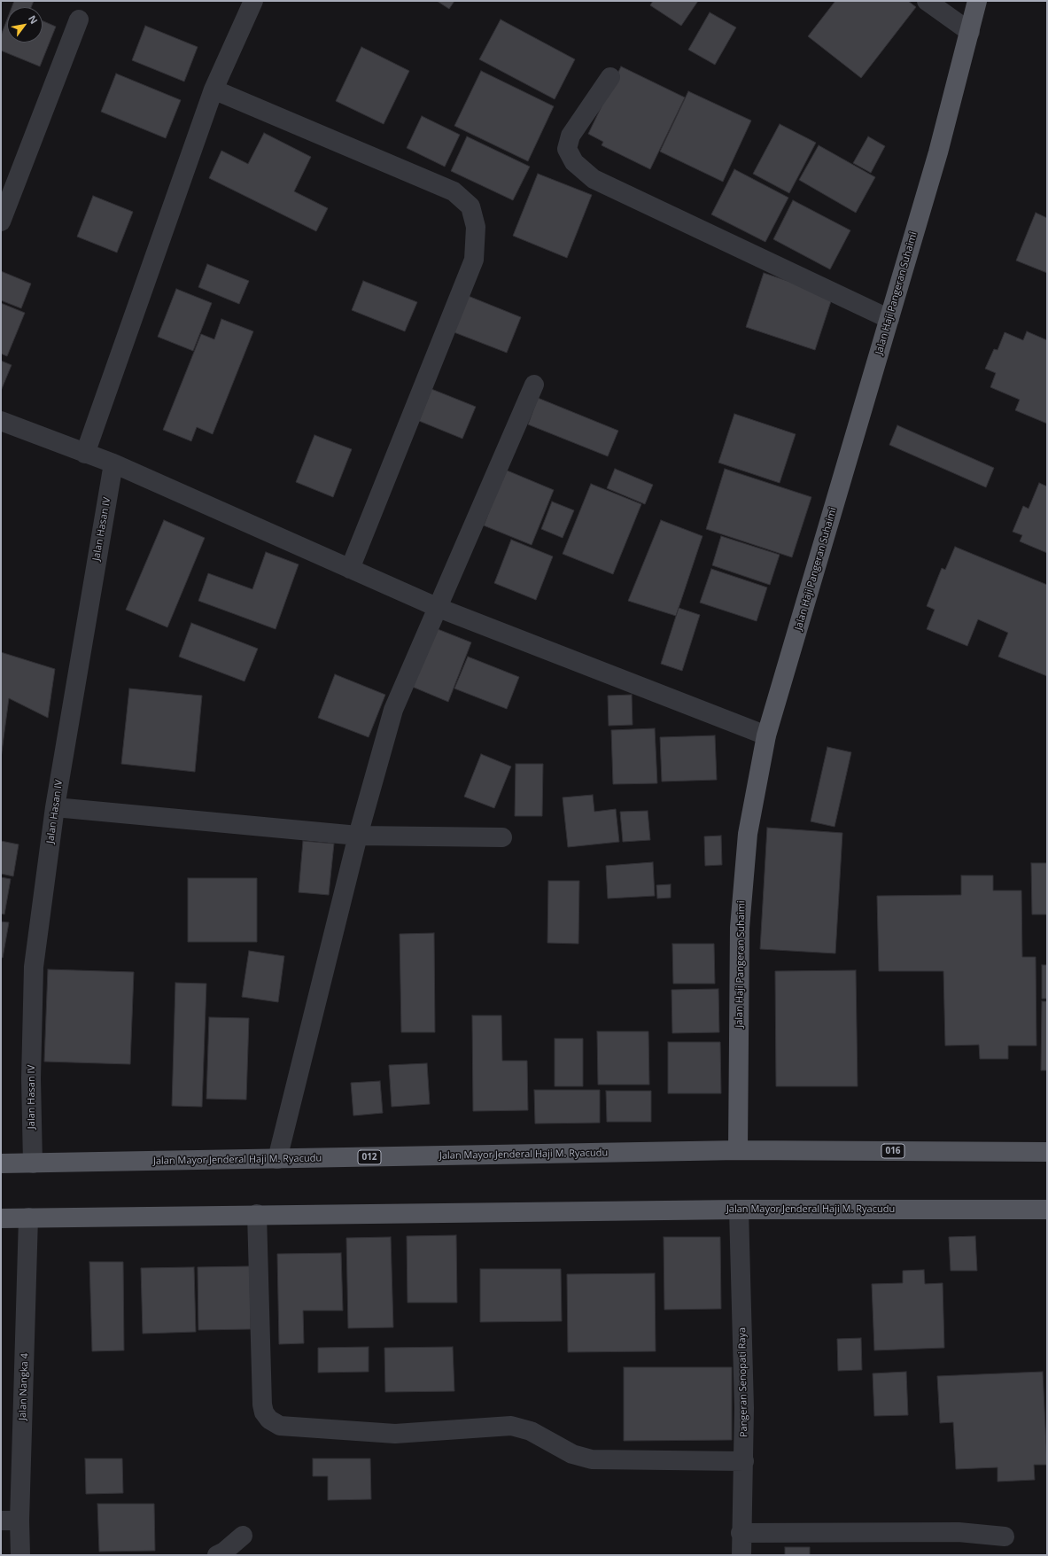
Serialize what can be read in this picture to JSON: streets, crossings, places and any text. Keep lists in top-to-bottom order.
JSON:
{
  "streets": {
    "main road": [
      "Jalan Haji Pangeran Suhaimi",
      "016",
      "Jalan Mayor Jenderal Haji M. Ryacudu",
      "012"
    ],
    "street": ["Jalan Hasan IV", "Pangeran Senopati Raya", "Jalan Nangka 4"]
  },
  "crossings": [
    ["Jalan Haji Pangeran Suhaimi", "Jalan Mayor Jenderal Haji M. Ryacudu"],
    ["Jalan Hasan IV", "Jalan Mayor Jenderal Haji M. Ryacudu"],
    ["Jalan Mayor Jenderal Haji M. Ryacudu", "Pangeran Senopati Raya"],
    ["Jalan Mayor Jenderal Haji M. Ryacudu", "Jalan Nangka 4"]
  ],
  "north": "top right"
}
